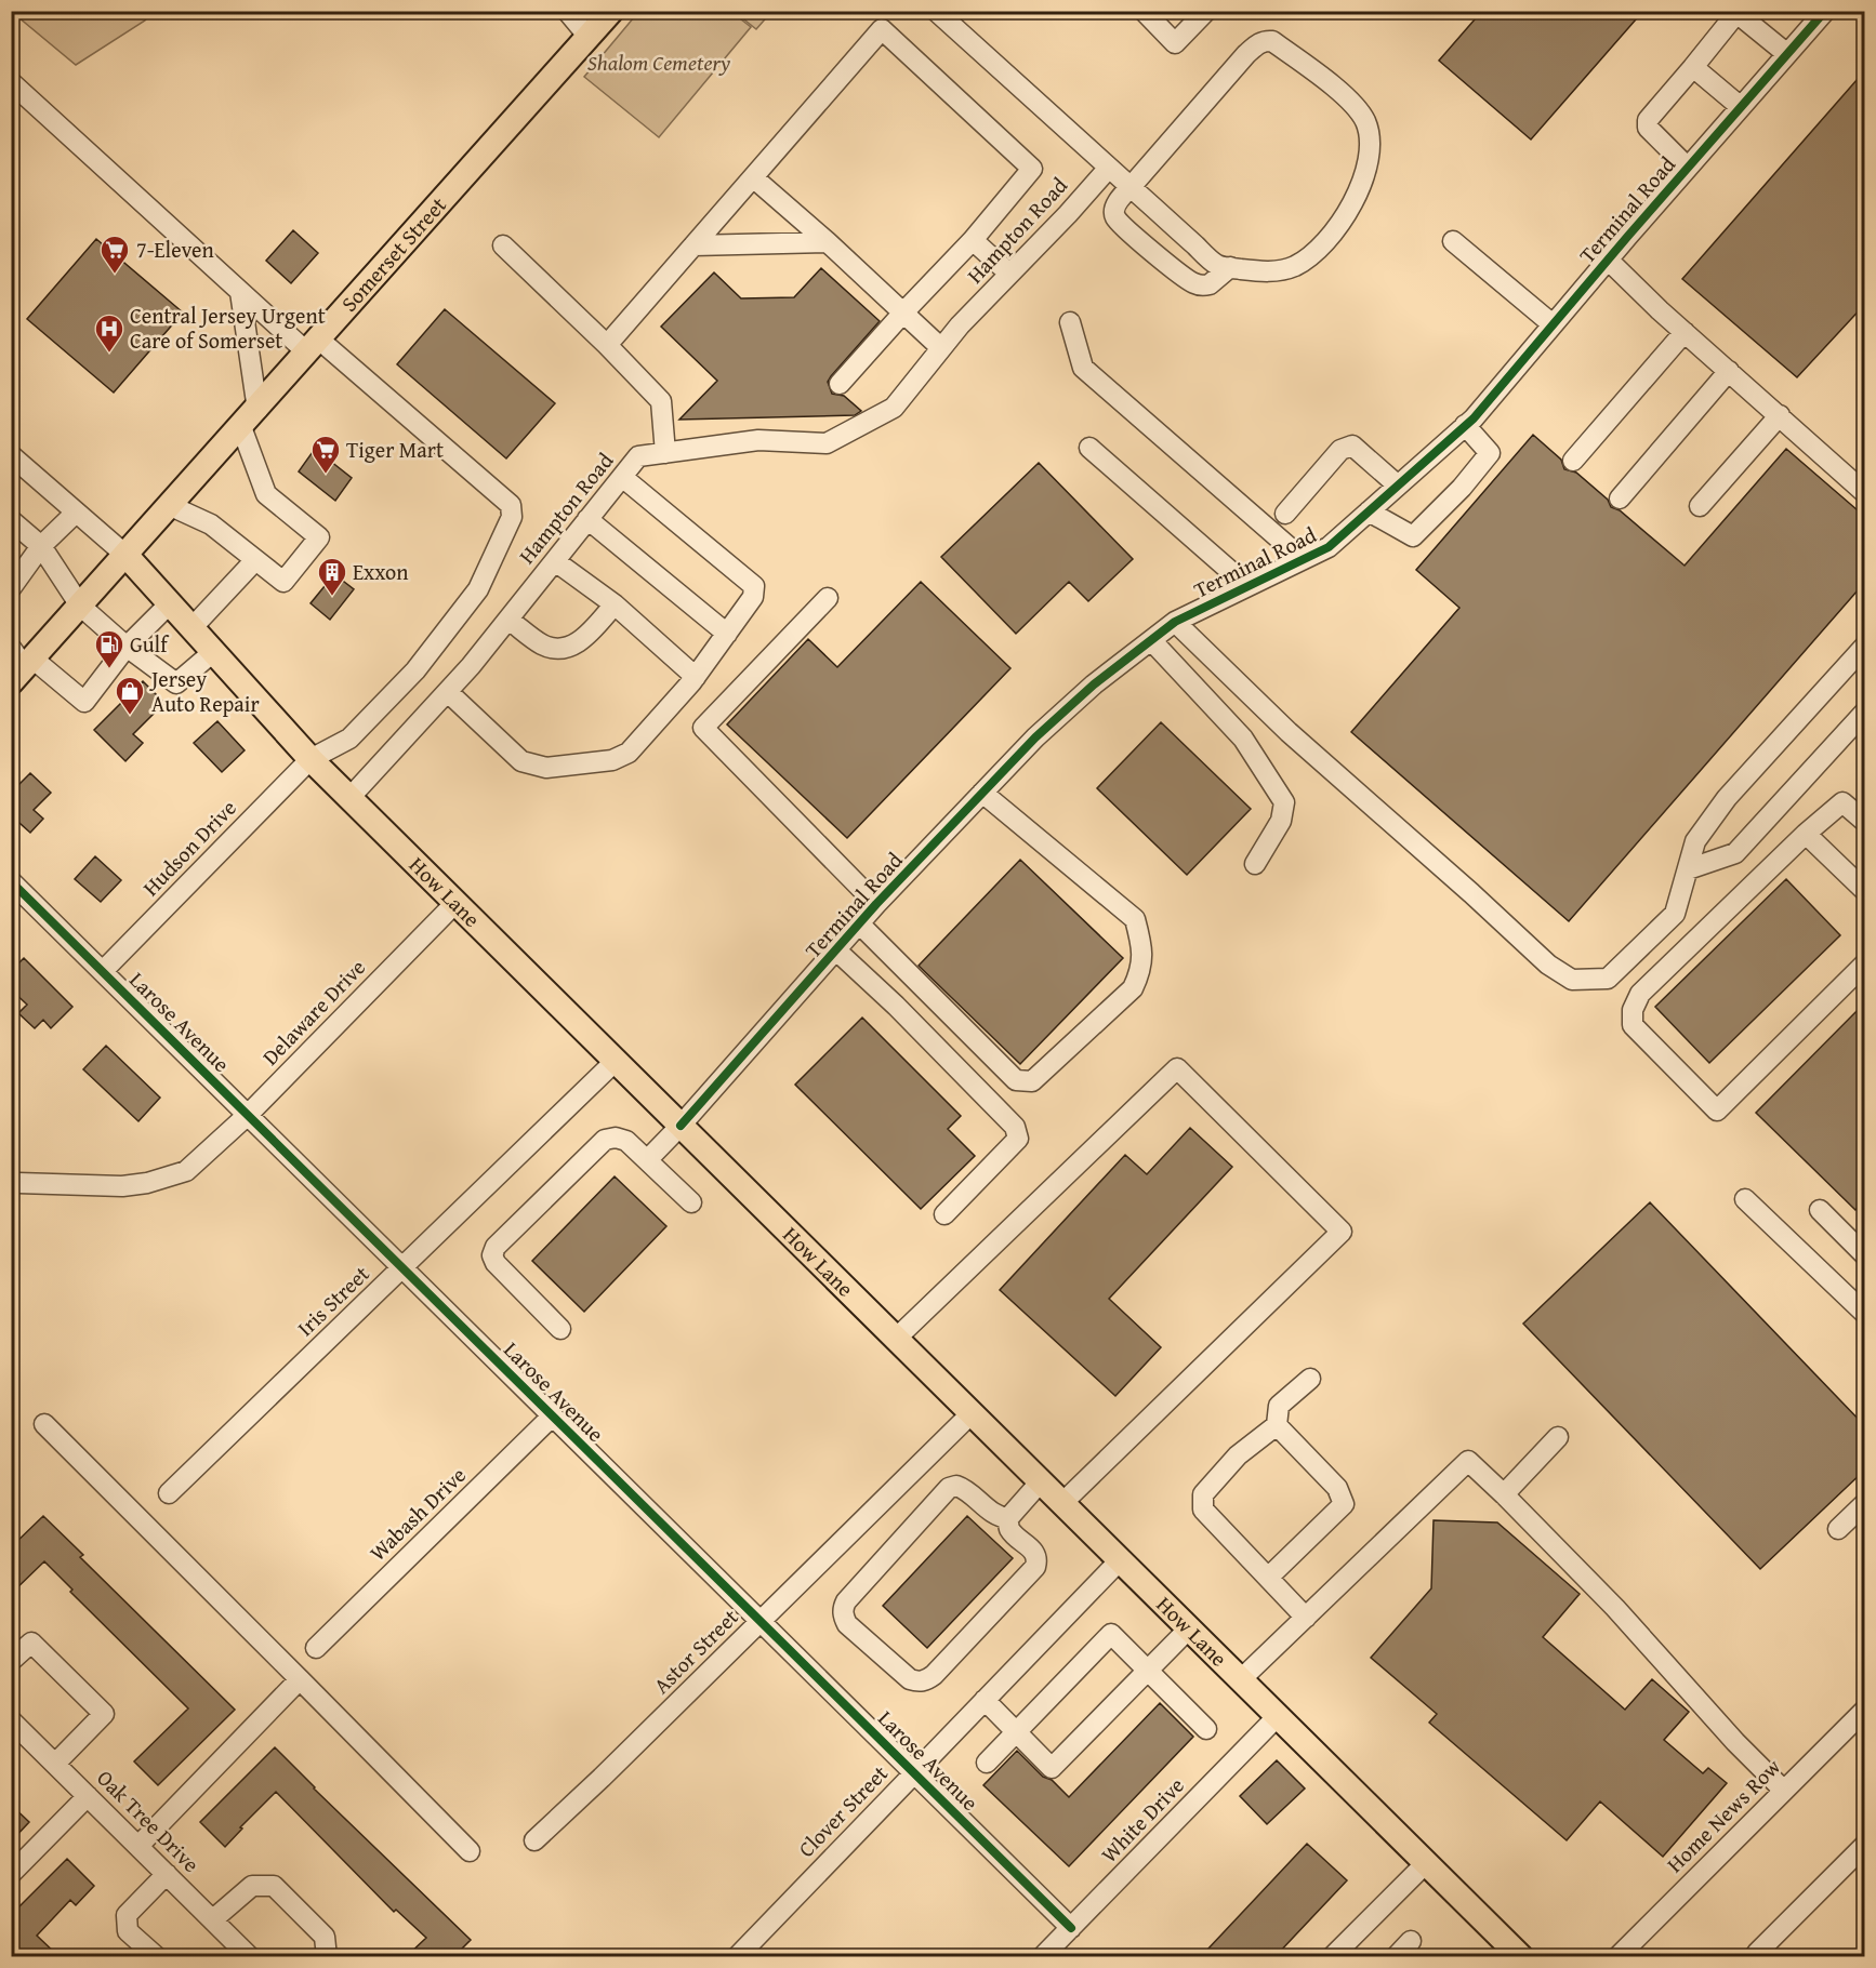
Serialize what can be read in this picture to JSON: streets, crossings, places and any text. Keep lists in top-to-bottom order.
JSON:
{
  "streets": {
    "main road": ["Somerset Street", "How Lane"],
    "street": [
      "Terminal Road",
      "Hampton Road",
      "Hudson Drive",
      "Delaware Drive",
      "Larose Avenue",
      "Iris Street",
      "Wabash Drive",
      "Astor Street",
      "Clover Street",
      "Home News Row",
      "White Drive",
      "Oak Tree Drive"
    ]
  },
  "crossings": [
    ["Terminal Road", "How Lane"],
    ["Hampton Road", "How Lane"],
    ["Somerset Street", "Hudson Drive"],
    ["Somerset Street", "How Lane"],
    ["Hudson Drive", "How Lane"],
    ["Hudson Drive", "Larose Avenue"],
    ["How Lane", "Delaware Drive"],
    ["How Lane", "Iris Street"],
    ["How Lane", "Astor Street"],
    ["How Lane", "Clover Street"],
    ["How Lane", "White Drive"],
    ["Delaware Drive", "Larose Avenue"],
    ["Larose Avenue", "Iris Street"],
    ["Larose Avenue", "Wabash Drive"],
    ["Larose Avenue", "Astor Street"],
    ["Larose Avenue", "Clover Street"],
    ["Larose Avenue", "White Drive"]
  ],
  "parks": ["Shalom Cemetery"],
  "places": {
    "supermarket": ["7-Eleven", "Tiger Mart"],
    "hospital": ["Central Jersey Urgent Care of Somerset"],
    "building": ["Exxon"],
    "fuel station": ["Gulf"],
    "shop": ["Jersey Auto Repair"]
  }
}
